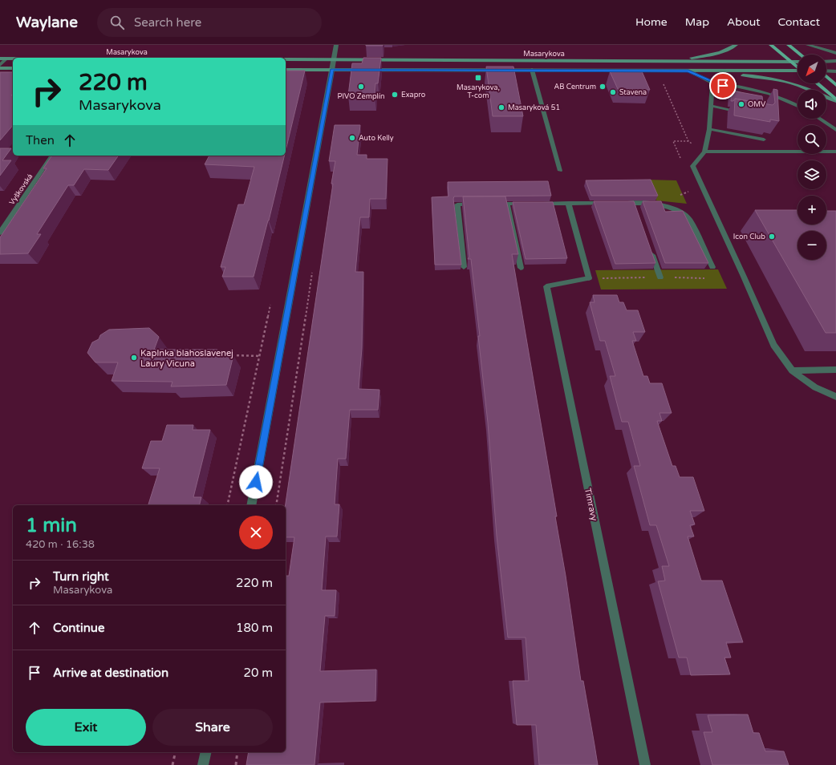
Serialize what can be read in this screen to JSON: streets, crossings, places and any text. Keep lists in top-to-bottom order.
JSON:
{
  "streets": {
    "main road": ["Masarykova"],
    "street": ["Vyškovská", "Timravy"]
  },
  "places": {
    "transit": ["Masarykova, T-com"],
    "other": [
      "PIVO Zemplín",
      "AB Centrum",
      "Stavena",
      "Exapro",
      "OMV",
      "Masaryková 51",
      "Auto Kelly",
      "Icon Club",
      "Kaplnka blahoslavenej Laury Vicuna"
    ]
  },
  "north": "bottom left",
  "page": {
    "header": "Waylane",
    "search": "Search here",
    "nav": [
      "Home",
      "Map",
      "About",
      "Contact"
    ],
    "map_buttons": ["+", "−"],
    "turn": ["220 m", "Masarykova"],
    "then": "Then",
    "heading": ["1 min", "420 m · 16:38"],
    "list": [
      {
        "name": "Turn right",
        "note": "Masarykova",
        "value": "220 m"
      },
      {
        "name": "Continue",
        "value": "180 m"
      },
      {
        "name": "Arrive at destination",
        "value": "20 m"
      }
    ],
    "buttons": ["Exit", "Share"]
  }
}
